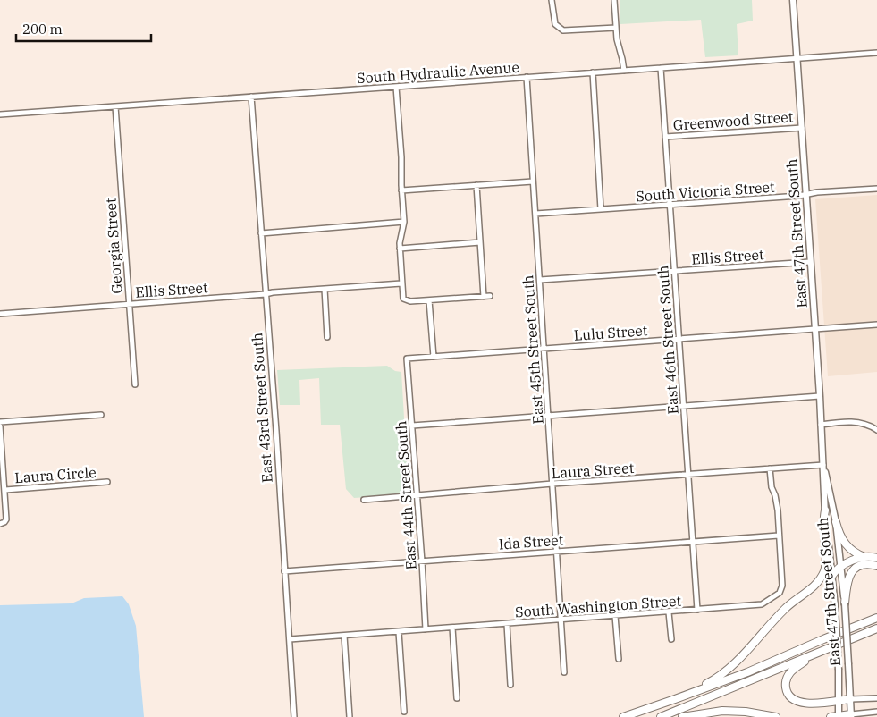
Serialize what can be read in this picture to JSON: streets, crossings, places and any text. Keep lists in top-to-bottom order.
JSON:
{
  "streets": {
    "main road": ["East 47th Street South"],
    "street": [
      "South Hydraulic Avenue",
      "Greenwood Street",
      "South Victoria Street",
      "Georgia Street",
      "Ellis Street",
      "Lulu Street",
      "East 46th Street South",
      "East 45th Street South",
      "East 43rd Street South",
      "Laura Street",
      "Laura Circle",
      "East 44th Street South",
      "Ida Street",
      "South Washington Street"
    ]
  },
  "crossings": [
    ["South Hydraulic Avenue", "East 47th Street South"],
    ["South Hydraulic Avenue", "Georgia Street"],
    ["South Hydraulic Avenue", "East 46th Street South"],
    ["South Hydraulic Avenue", "East 45th Street South"],
    ["South Hydraulic Avenue", "East 43rd Street South"],
    ["Greenwood Street", "East 47th Street South"],
    ["Greenwood Street", "East 46th Street South"],
    ["South Victoria Street", "East 47th Street South"],
    ["South Victoria Street", "East 46th Street South"],
    ["South Victoria Street", "East 45th Street South"],
    ["East 47th Street South", "Ellis Street"],
    ["East 47th Street South", "Lulu Street"],
    ["East 47th Street South", "Laura Street"],
    ["Georgia Street", "Ellis Street"],
    ["Ellis Street", "East 46th Street South"],
    ["Ellis Street", "East 45th Street South"],
    ["Ellis Street", "East 43rd Street South"],
    ["Lulu Street", "East 46th Street South"],
    ["Lulu Street", "East 45th Street South"],
    ["Lulu Street", "East 44th Street South"],
    ["East 46th Street South", "Laura Street"],
    ["East 46th Street South", "Ida Street"],
    ["East 46th Street South", "South Washington Street"],
    ["East 45th Street South", "Laura Street"],
    ["East 45th Street South", "Ida Street"],
    ["East 45th Street South", "South Washington Street"],
    ["East 43rd Street South", "Ida Street"],
    ["East 43rd Street South", "South Washington Street"],
    ["Laura Street", "East 44th Street South"],
    ["Laura Street", "South Washington Street"],
    ["East 44th Street South", "Ida Street"],
    ["East 44th Street South", "South Washington Street"],
    ["Ida Street", "South Washington Street"]
  ],
  "scale_bar": "200 m"
}
